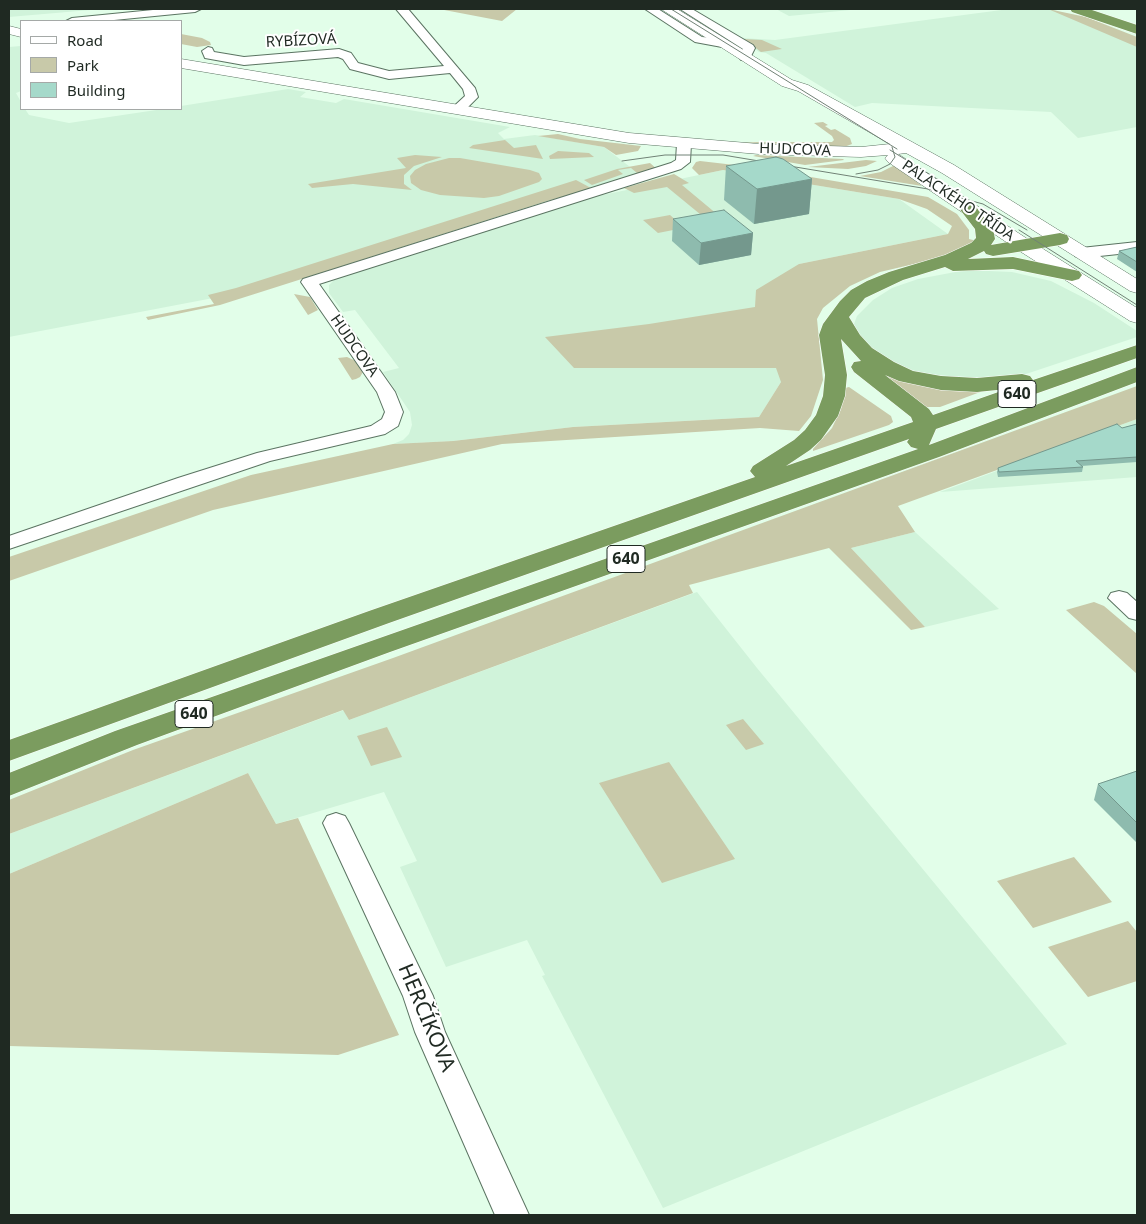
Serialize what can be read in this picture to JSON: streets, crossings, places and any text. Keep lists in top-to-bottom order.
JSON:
{
  "streets": {
    "highway": ["640"],
    "street": [
      "RYBÍZOVÁ",
      "HUDCOVA",
      "PALACKÉHO TŘÍDA",
      "HERČÍKOVA"
    ]
  },
  "crossings": [
    ["HUDCOVA", "PALACKÉHO TŘÍDA"]
  ],
  "legend": ["Road", "Park", "Building"]
}
